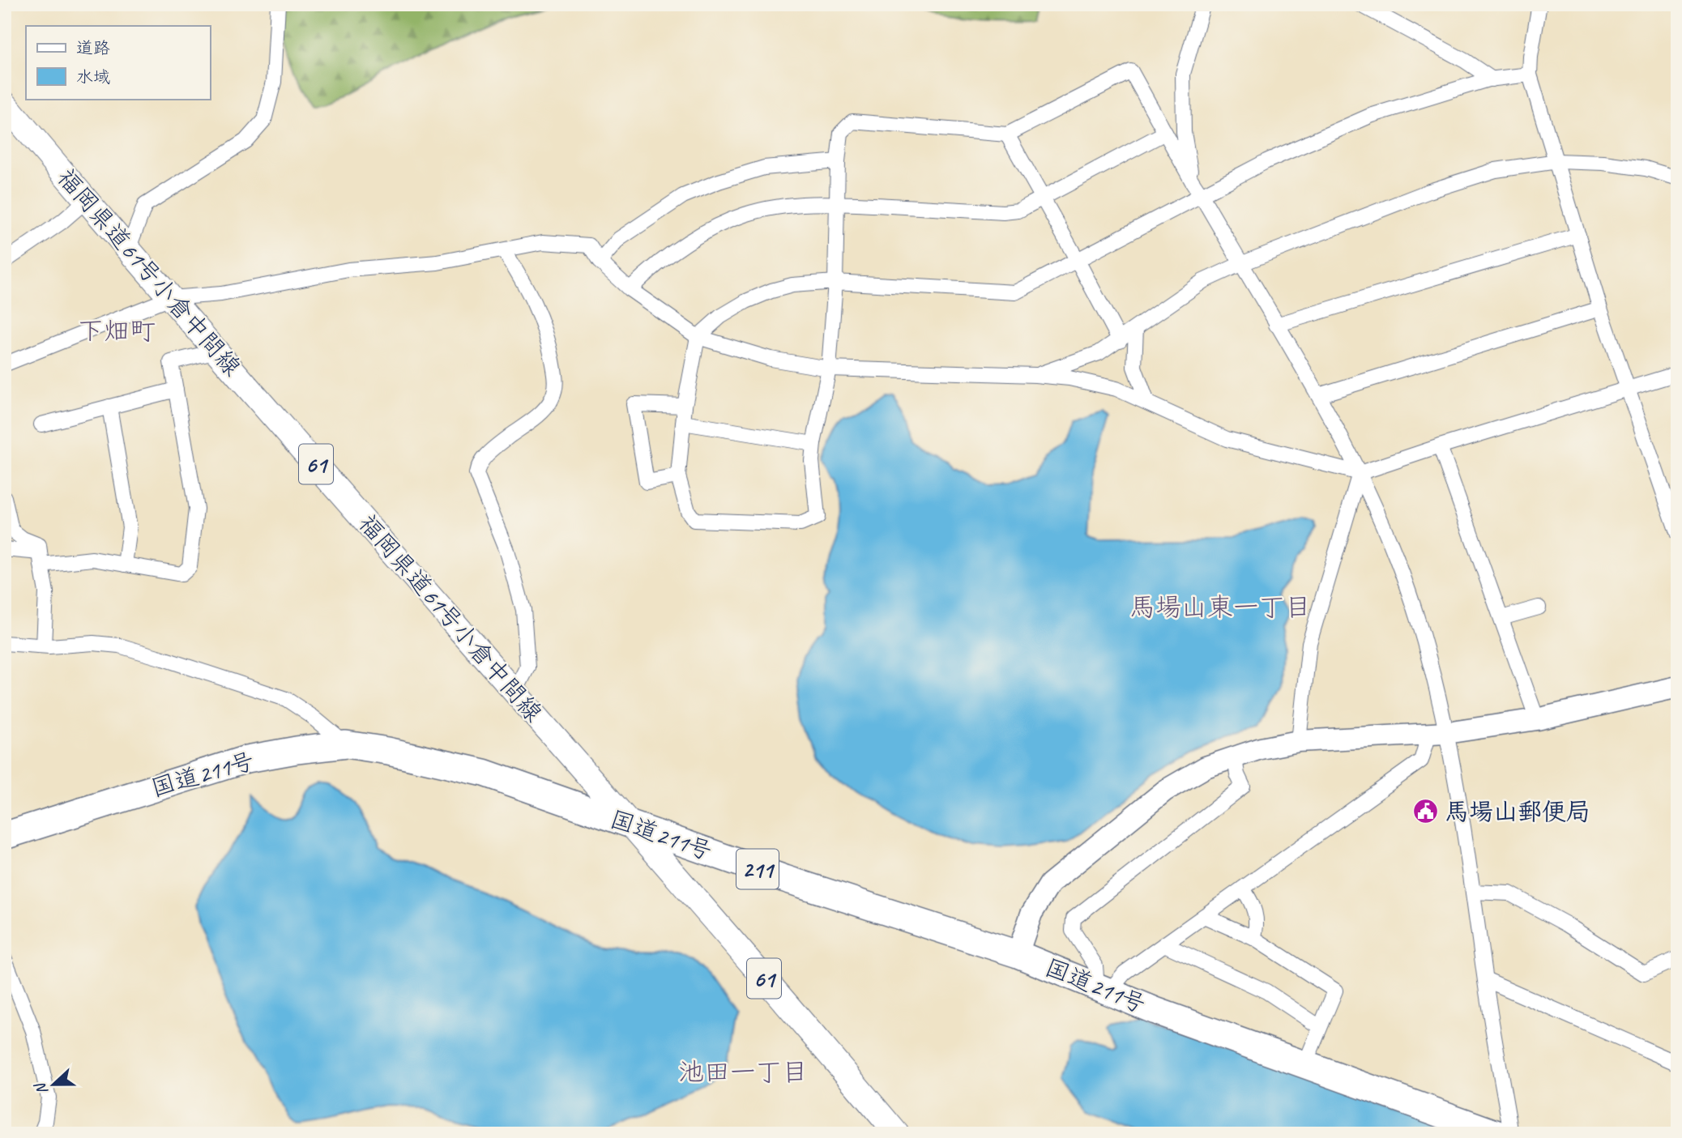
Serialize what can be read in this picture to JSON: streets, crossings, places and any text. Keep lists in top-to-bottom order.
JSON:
{
  "streets": {
    "highway": ["国道211号", "211"],
    "main road": ["福岡県道61号小倉中間線", "61"]
  },
  "crossings": [
    ["福岡県道61号小倉中間線", "国道211号"]
  ],
  "districts": ["下畑町", "馬場山東一丁目", "池田一丁目"],
  "places": {
    "public building": ["馬場山郵便局"]
  },
  "legend": ["道路", "水域"],
  "north": "left"
}
